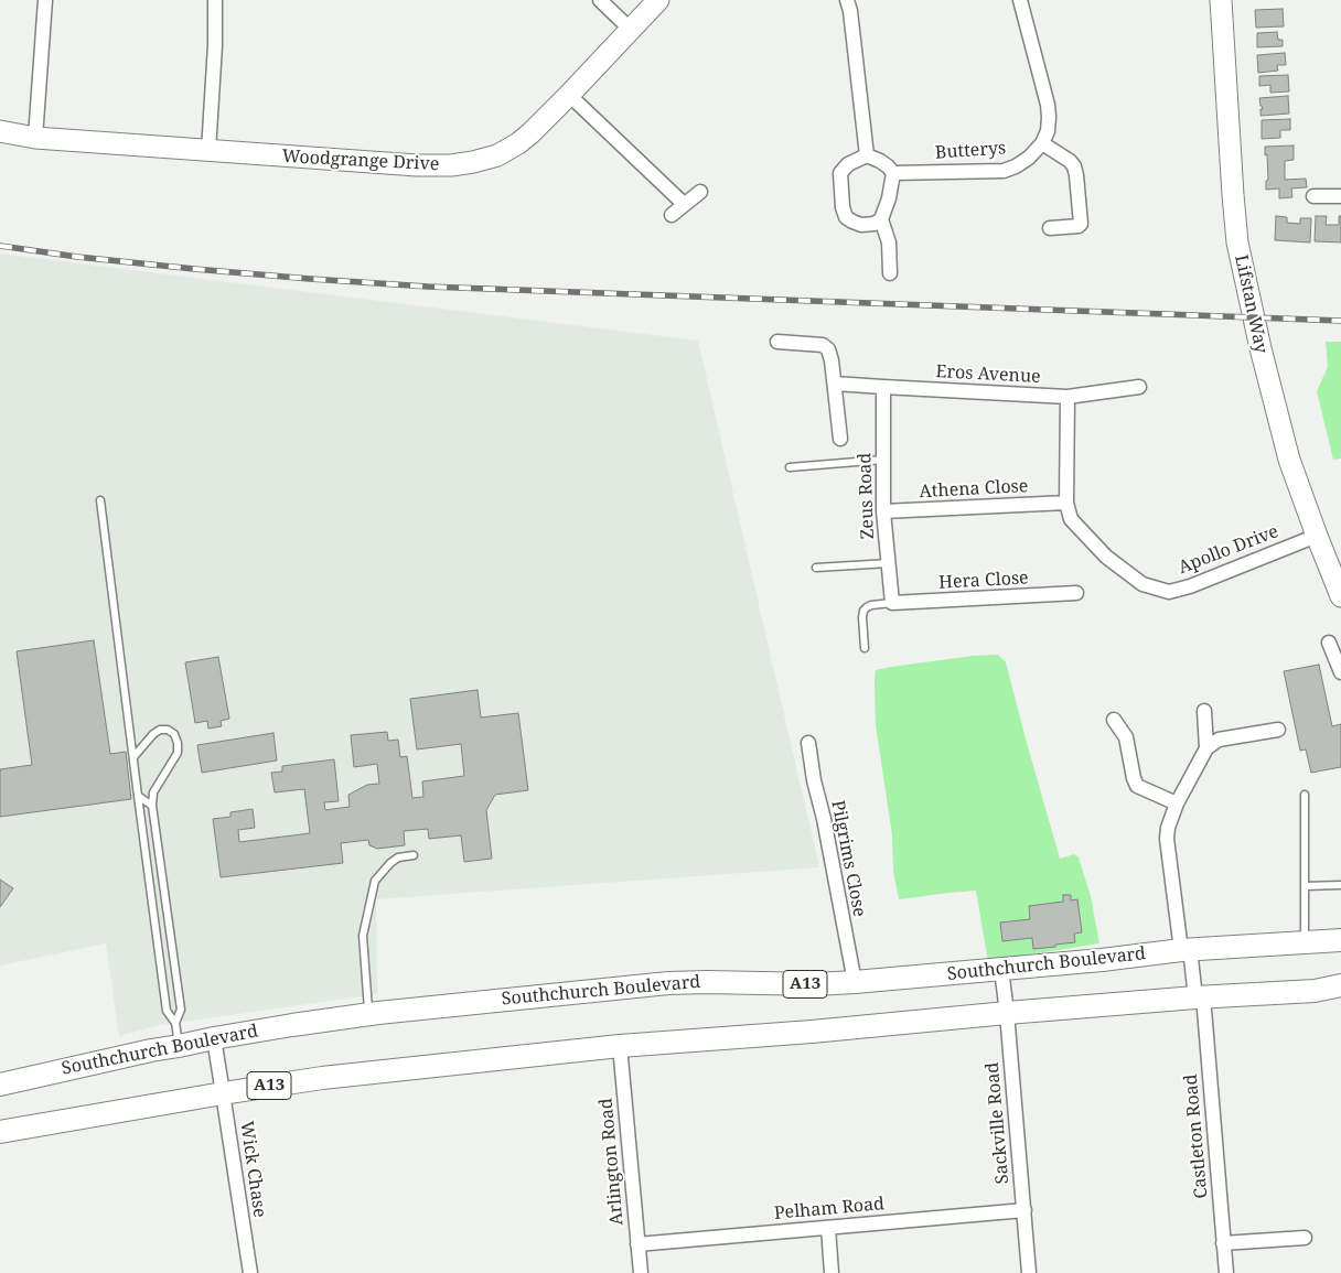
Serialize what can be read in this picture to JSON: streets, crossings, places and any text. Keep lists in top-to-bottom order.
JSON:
{
  "streets": {
    "main road": ["Southchurch Boulevard", "A13"],
    "street": [
      "Butterys",
      "Woodgrange Drive",
      "Lifstan Way",
      "Eros Avenue",
      "Athena Close",
      "Zeus Road",
      "Apollo Drive",
      "Hera Close",
      "Pilgrims Close",
      "Sackville Road",
      "Castleton Road",
      "Arlington Road",
      "Wick Chase",
      "Pelham Road"
    ]
  },
  "crossings": [
    ["Lifstan Way", "Apollo Drive"],
    ["Eros Avenue", "Zeus Road"],
    ["Eros Avenue", "Apollo Drive"],
    ["Athena Close", "Zeus Road"],
    ["Athena Close", "Apollo Drive"],
    ["Zeus Road", "Hera Close"],
    ["Pilgrims Close", "Southchurch Boulevard"],
    ["Southchurch Boulevard", "Sackville Road"],
    ["Southchurch Boulevard", "Castleton Road"],
    ["Southchurch Boulevard", "Wick Chase"],
    ["A13", "Sackville Road"],
    ["A13", "Castleton Road"],
    ["A13", "Arlington Road"],
    ["A13", "Wick Chase"],
    ["Sackville Road", "Pelham Road"],
    ["Arlington Road", "Pelham Road"]
  ]
}
